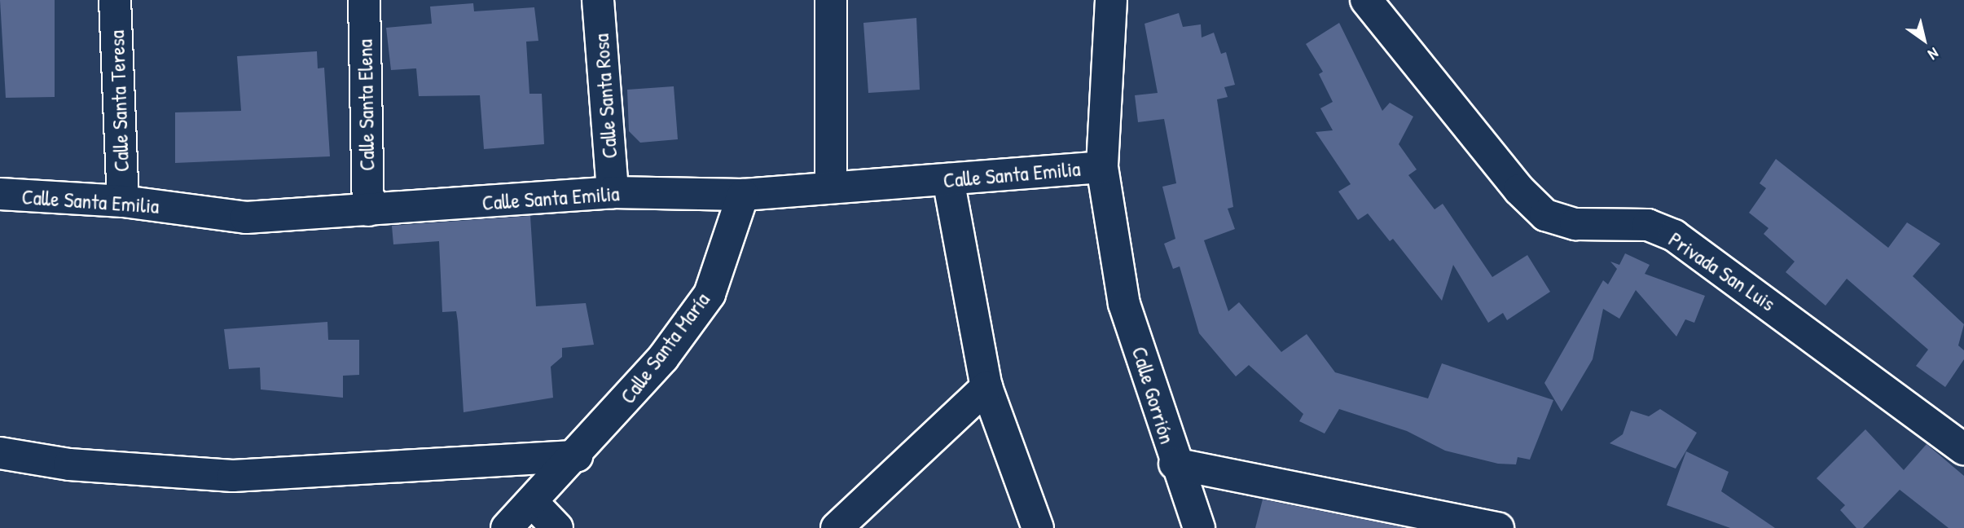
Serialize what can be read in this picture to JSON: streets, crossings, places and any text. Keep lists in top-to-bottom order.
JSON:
{
  "streets": {
    "street": [
      "Calle Santa Rosa",
      "Calle Santa Teresa",
      "Calle Santa Elena",
      "Calle Santa Emilia",
      "Privada San Luis",
      "Calle Santa María",
      "Calle Gorrión"
    ]
  },
  "crossings": [
    ["Calle Santa Rosa", "Calle Santa Emilia"],
    ["Calle Santa Teresa", "Calle Santa Emilia"],
    ["Calle Santa Elena", "Calle Santa Emilia"],
    ["Calle Santa Emilia", "Calle Santa María"],
    ["Calle Santa Emilia", "Calle Gorrión"]
  ],
  "north": "bottom right"
}
